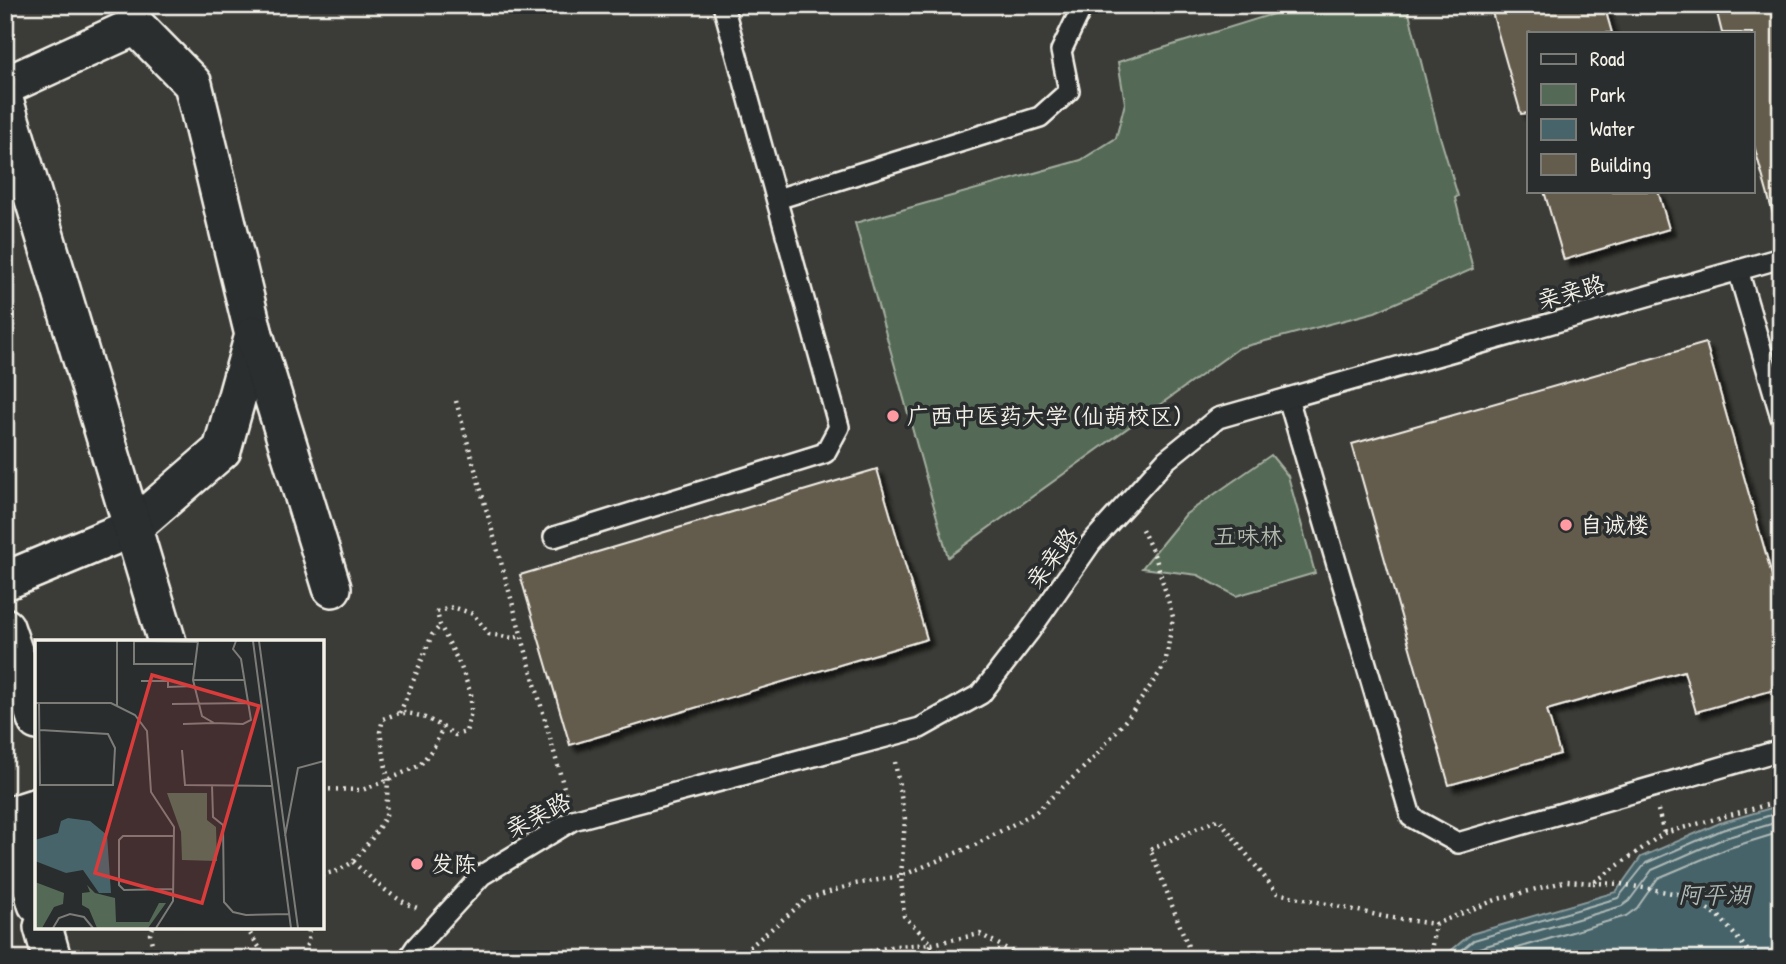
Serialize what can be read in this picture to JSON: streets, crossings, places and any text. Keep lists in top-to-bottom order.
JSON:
{
  "streets": {
    "lane": ["亲亲路"]
  },
  "water": ["阿平湖"],
  "parks": ["五味林"],
  "places": ["广西中医药大学 (仙葫校区)", "自诚楼", "发陈"],
  "legend": [
    "Road",
    "Park",
    "Water",
    "Building"
  ]
}
